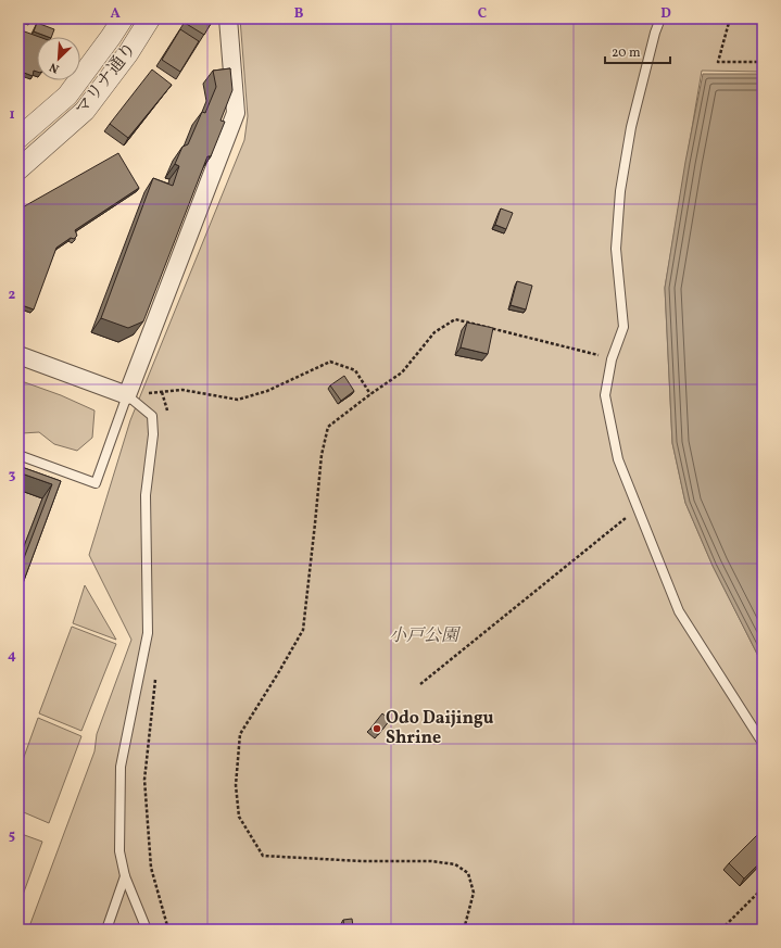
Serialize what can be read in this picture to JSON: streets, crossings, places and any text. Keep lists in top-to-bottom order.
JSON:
{
  "streets": {
    "street": ["マリナ通り"]
  },
  "parks": ["小戸公園"],
  "places": ["Odo Daijingu Shrine"],
  "scale_bar": "20 m",
  "north": "bottom left",
  "grid": {
    "columns": [
      "A",
      "B",
      "C",
      "D"
    ],
    "rows": [
      "1",
      "2",
      "3",
      "4",
      "5"
    ]
  }
}
